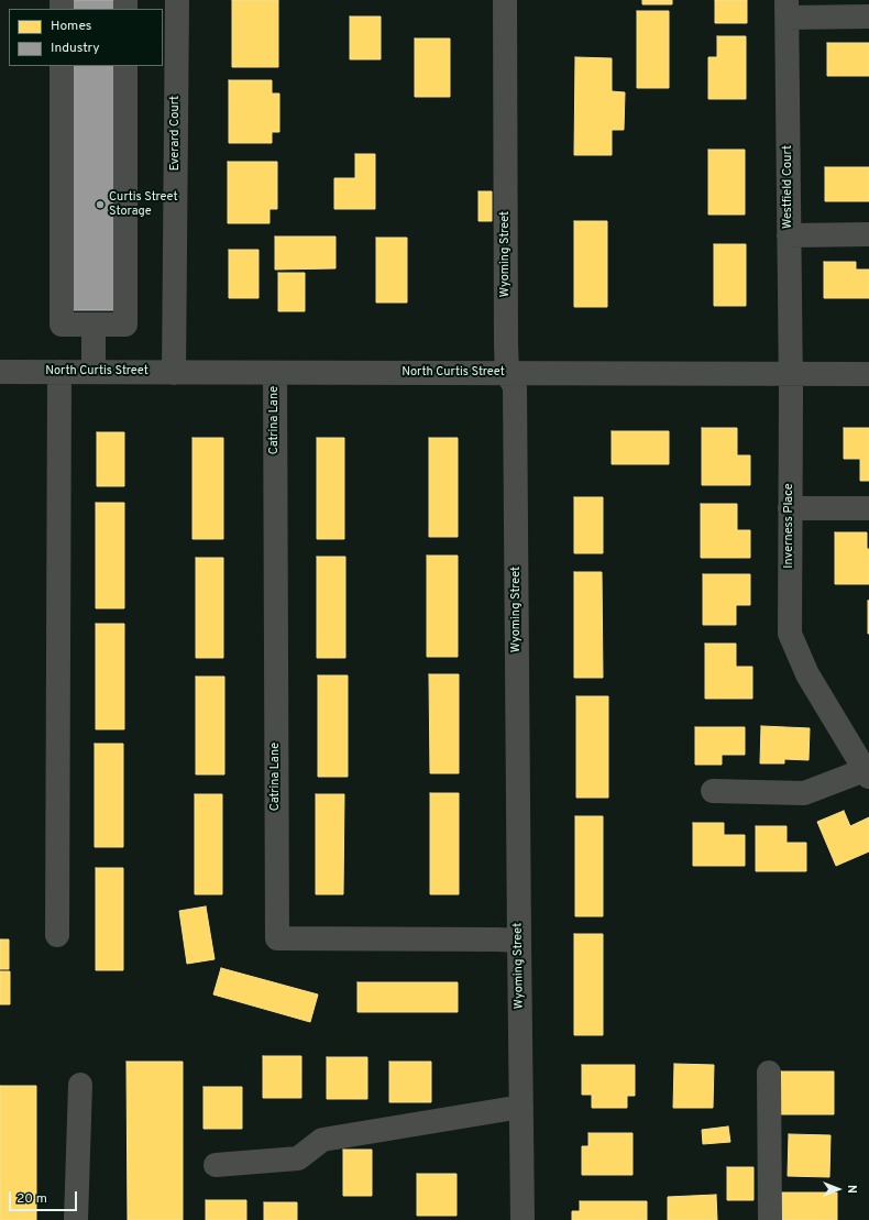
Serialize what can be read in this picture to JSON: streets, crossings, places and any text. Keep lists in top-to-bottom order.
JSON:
{
  "streets": {
    "street": [
      "Everard Court",
      "Westfield Court",
      "Wyoming Street",
      "North Curtis Street",
      "Catrina Lane",
      "Inverness Place"
    ]
  },
  "crossings": [
    ["Everard Court", "North Curtis Street"],
    ["Westfield Court", "North Curtis Street"],
    ["Westfield Court", "Inverness Place"],
    ["Wyoming Street", "North Curtis Street"],
    ["Wyoming Street", "Catrina Lane"],
    ["North Curtis Street", "Catrina Lane"],
    ["North Curtis Street", "Inverness Place"]
  ],
  "places": ["Curtis Street Storage"],
  "legend": ["Homes", "Industry"],
  "scale_bar": "20 m",
  "north": "right"
}
